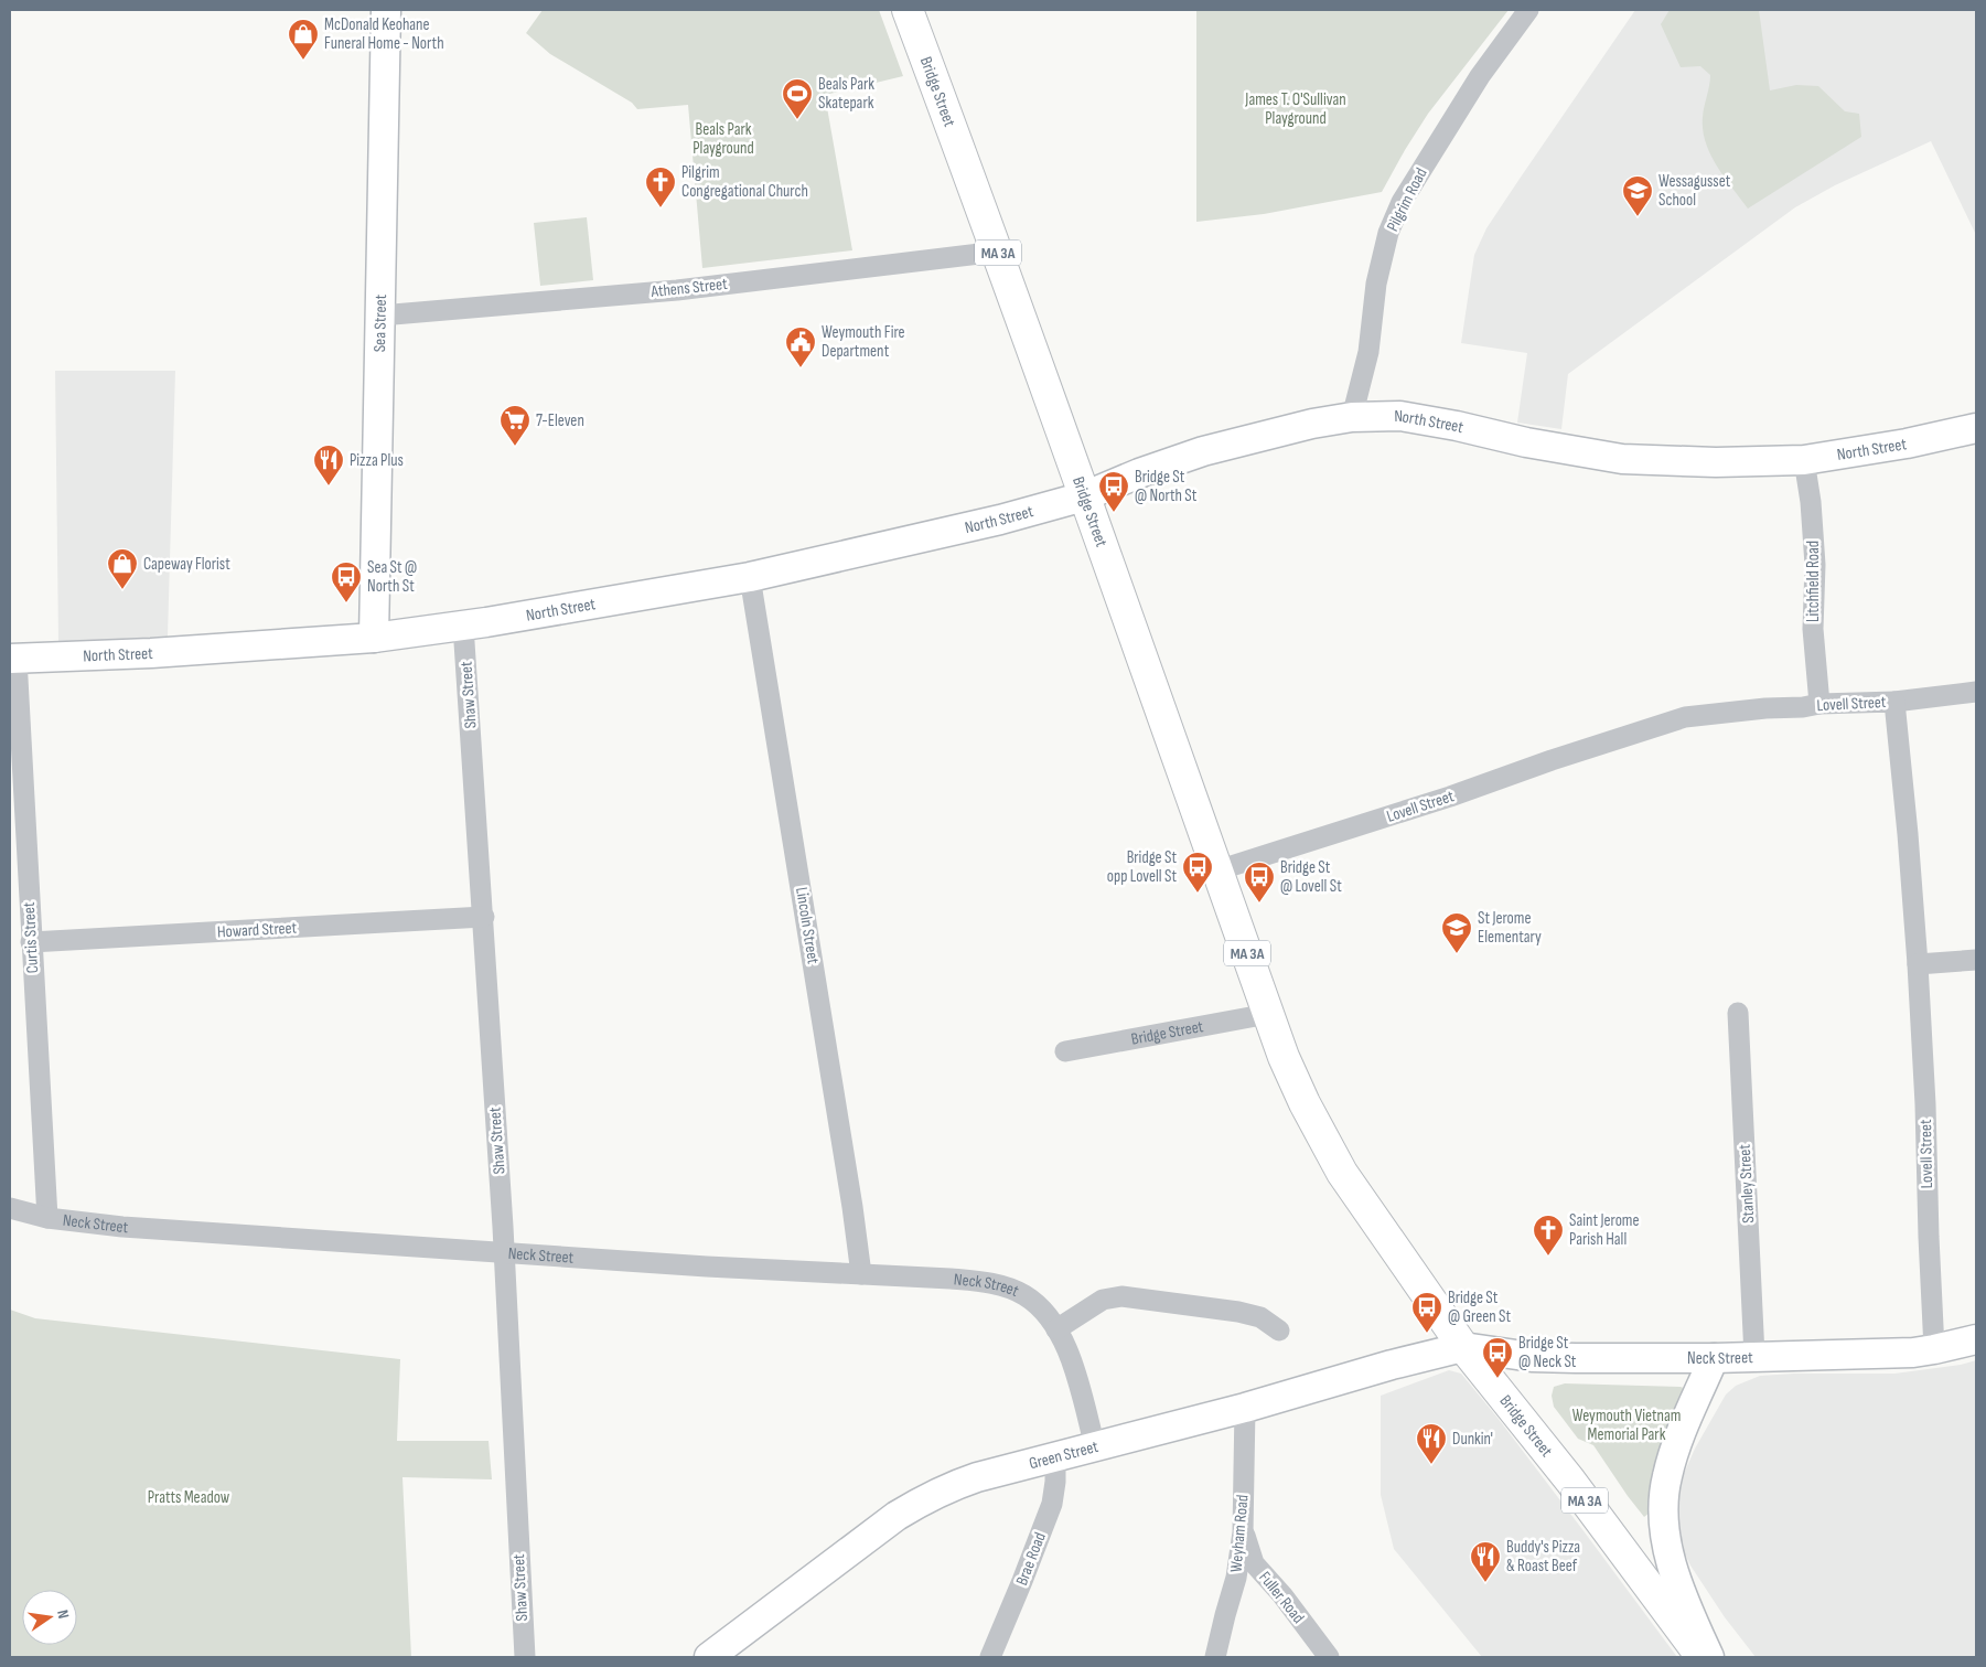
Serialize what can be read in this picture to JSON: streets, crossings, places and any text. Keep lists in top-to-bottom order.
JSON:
{
  "streets": {
    "main road": ["Bridge Street", "MA 3A"],
    "street": [
      "Pilgrim Road",
      "Athens Street",
      "Sea Street",
      "North Street",
      "Litchfield Road",
      "Shaw Street",
      "Lovell Street",
      "Lincoln Street",
      "Howard Street",
      "Curtis Street",
      "Stanley Street",
      "Neck Street",
      "Green Street",
      "Weyham Road",
      "Brae Road",
      "Fuller Road"
    ]
  },
  "crossings": [
    ["Bridge Street", "Athens Street"],
    ["Bridge Street", "North Street"],
    ["Bridge Street", "Lovell Street"],
    ["Bridge Street", "Neck Street"],
    ["Bridge Street", "Green Street"],
    ["Pilgrim Road", "North Street"],
    ["Athens Street", "Sea Street"],
    ["Sea Street", "North Street"],
    ["North Street", "Litchfield Road"],
    ["North Street", "Shaw Street"],
    ["North Street", "Lincoln Street"],
    ["North Street", "Curtis Street"],
    ["Litchfield Road", "Lovell Street"],
    ["Shaw Street", "Howard Street"],
    ["Shaw Street", "Neck Street"],
    ["Lovell Street", "Neck Street"],
    ["Lincoln Street", "Neck Street"],
    ["Howard Street", "Curtis Street"],
    ["Curtis Street", "Neck Street"],
    ["Stanley Street", "Neck Street"],
    ["Neck Street", "Green Street"],
    ["Green Street", "Weyham Road"],
    ["Green Street", "Brae Road"],
    ["Weyham Road", "Fuller Road"]
  ],
  "parks": [
    "James T. O'Sullivan Playground",
    "Beals Park Playground",
    "Weymouth Vietnam Memorial Park",
    "Pratts Meadow"
  ],
  "places": {
    "shop": ["McDonald Keohane Funeral Home - North", "Capeway Florist"],
    "sports": ["Beals Park Skatepark"],
    "church": ["Pilgrim Congregational Church", "Saint Jerome Parish Hall"],
    "school or university": ["Wessagusset School", "St Jerome Elementary"],
    "public building": ["Weymouth Fire Department"],
    "supermarket": ["7-Eleven"],
    "restaurant": ["Pizza Plus", "Dunkin'", "Buddy's Pizza & Roast Beef"],
    "bus stop": [
      "Bridge St @ North St",
      "Sea St @ North St",
      "Bridge St opp Lovell St",
      "Bridge St @ Lovell St",
      "Bridge St @ Green St",
      "Bridge St @ Neck St"
    ]
  },
  "north": "right"
}
